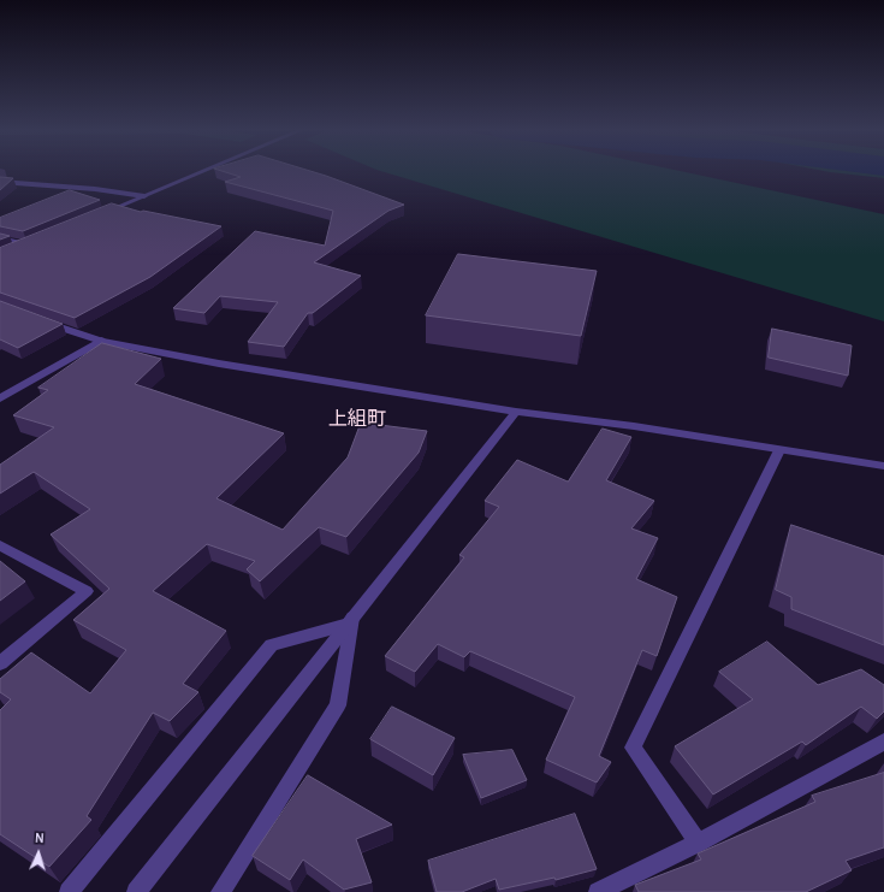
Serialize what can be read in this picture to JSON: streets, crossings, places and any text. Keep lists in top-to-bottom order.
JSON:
{
  "districts": ["上組町"],
  "north": "top"
}
